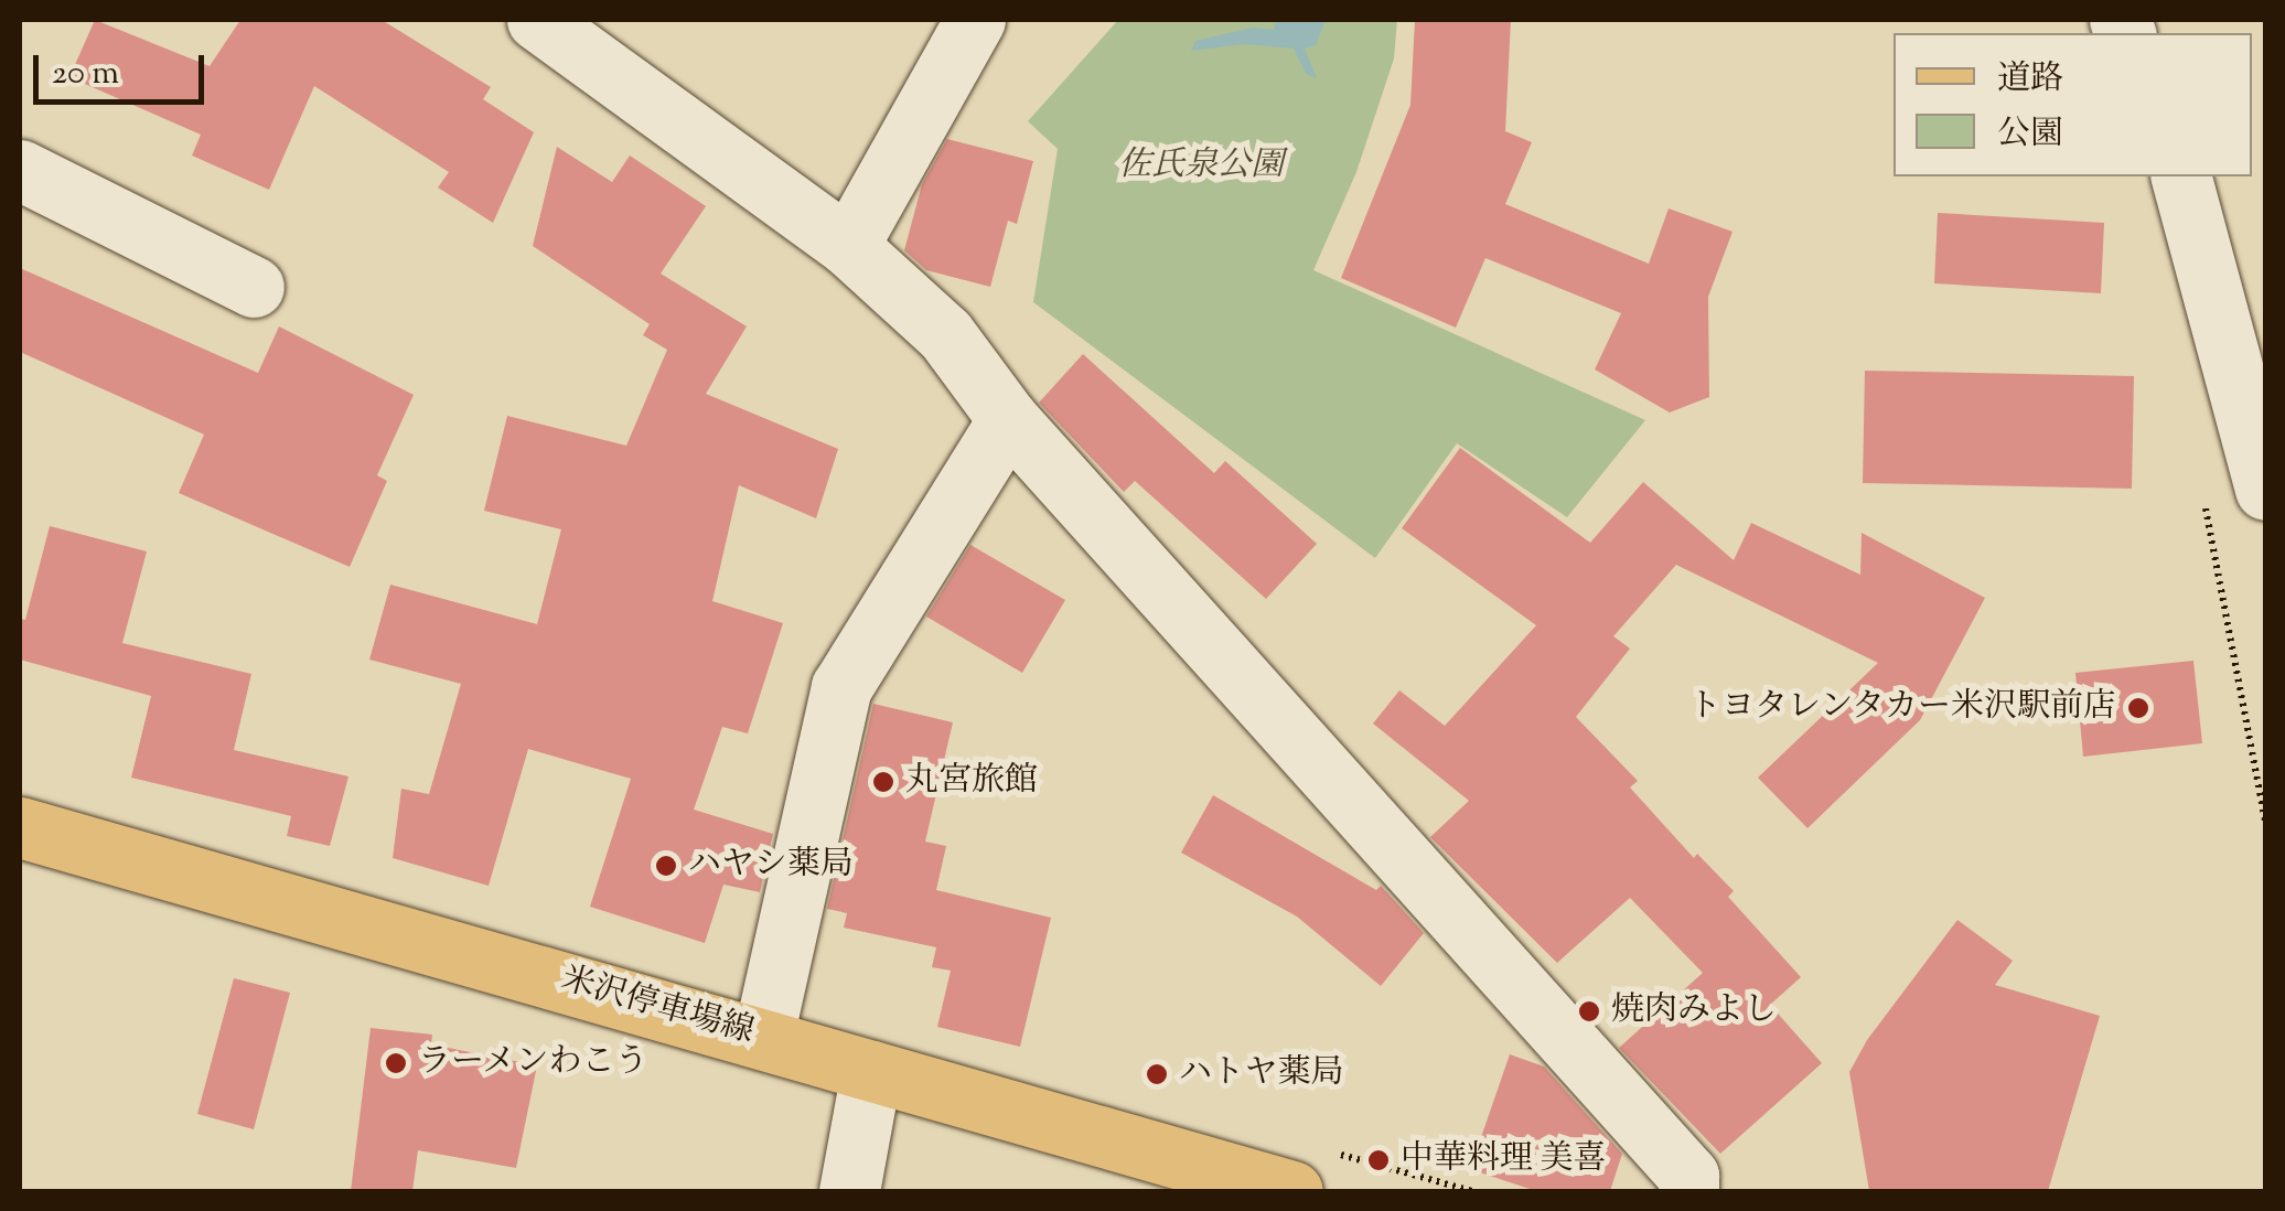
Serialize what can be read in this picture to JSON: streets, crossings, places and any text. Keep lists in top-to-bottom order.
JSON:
{
  "streets": {
    "main road": ["米沢停車場線"]
  },
  "parks": ["佐氏泉公園"],
  "places": [
    "トヨタレンタカー米沢駅前店",
    "丸宮旅館",
    "ハヤシ薬局",
    "焼肉みよし",
    "ラーメンわこう",
    "ハトヤ薬局",
    "中華料理 美喜"
  ],
  "legend": ["道路", "公園"],
  "scale_bar": "20 m"
}
